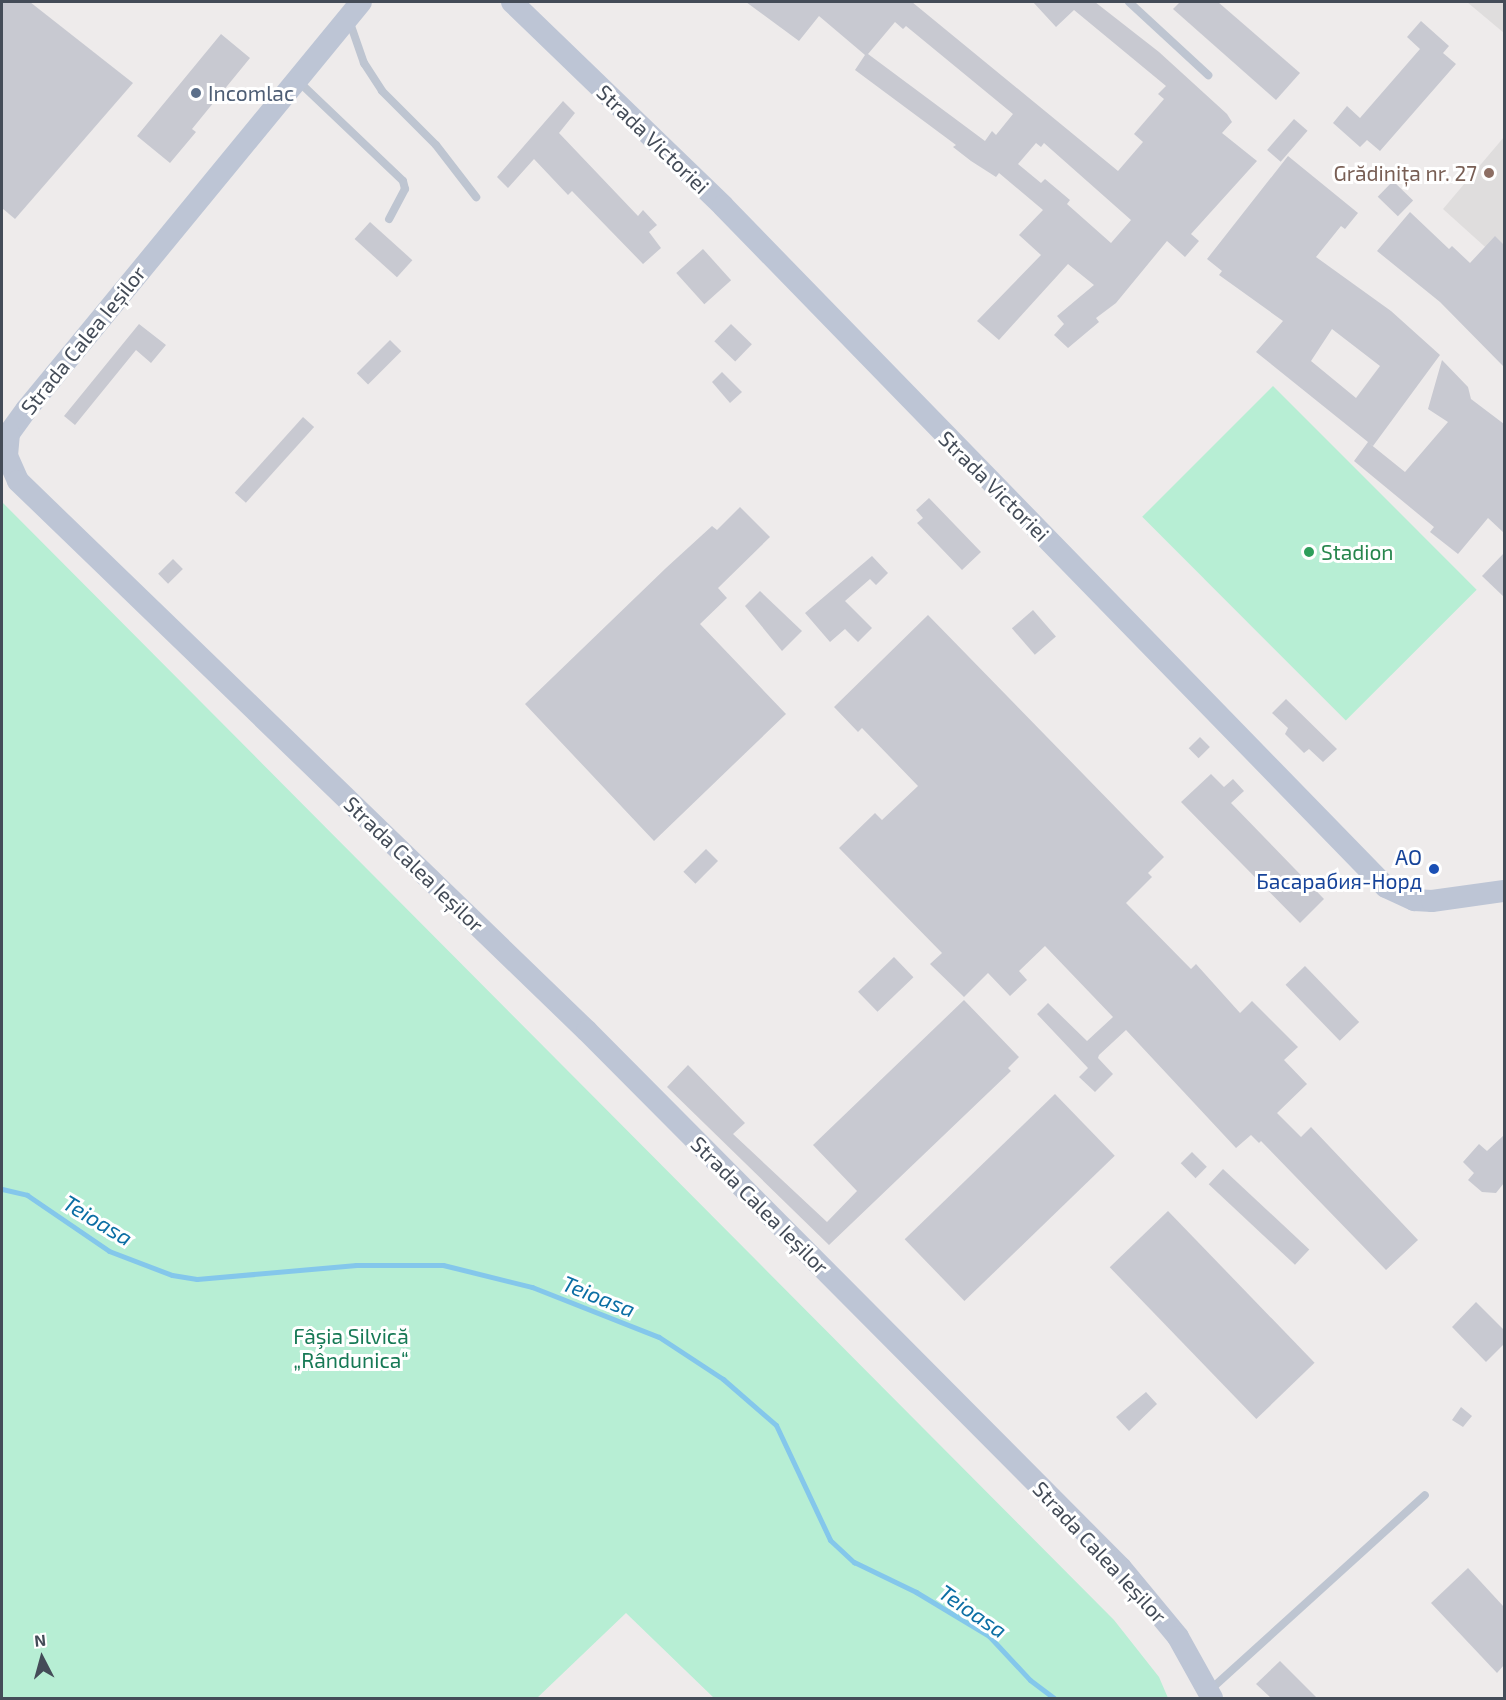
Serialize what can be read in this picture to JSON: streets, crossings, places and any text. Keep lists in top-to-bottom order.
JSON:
{
  "streets": {
    "street": ["Strada Victoriei", "Strada Calea Ieșilor"]
  },
  "water": ["Teioasa"],
  "parks": ["Fâşia Silvică „Rândunica“"],
  "places": [
    "Incomlac",
    "Grădinița nr. 27",
    "Stadion",
    "АО Басарабия-Норд"
  ],
  "north": "top"
}
